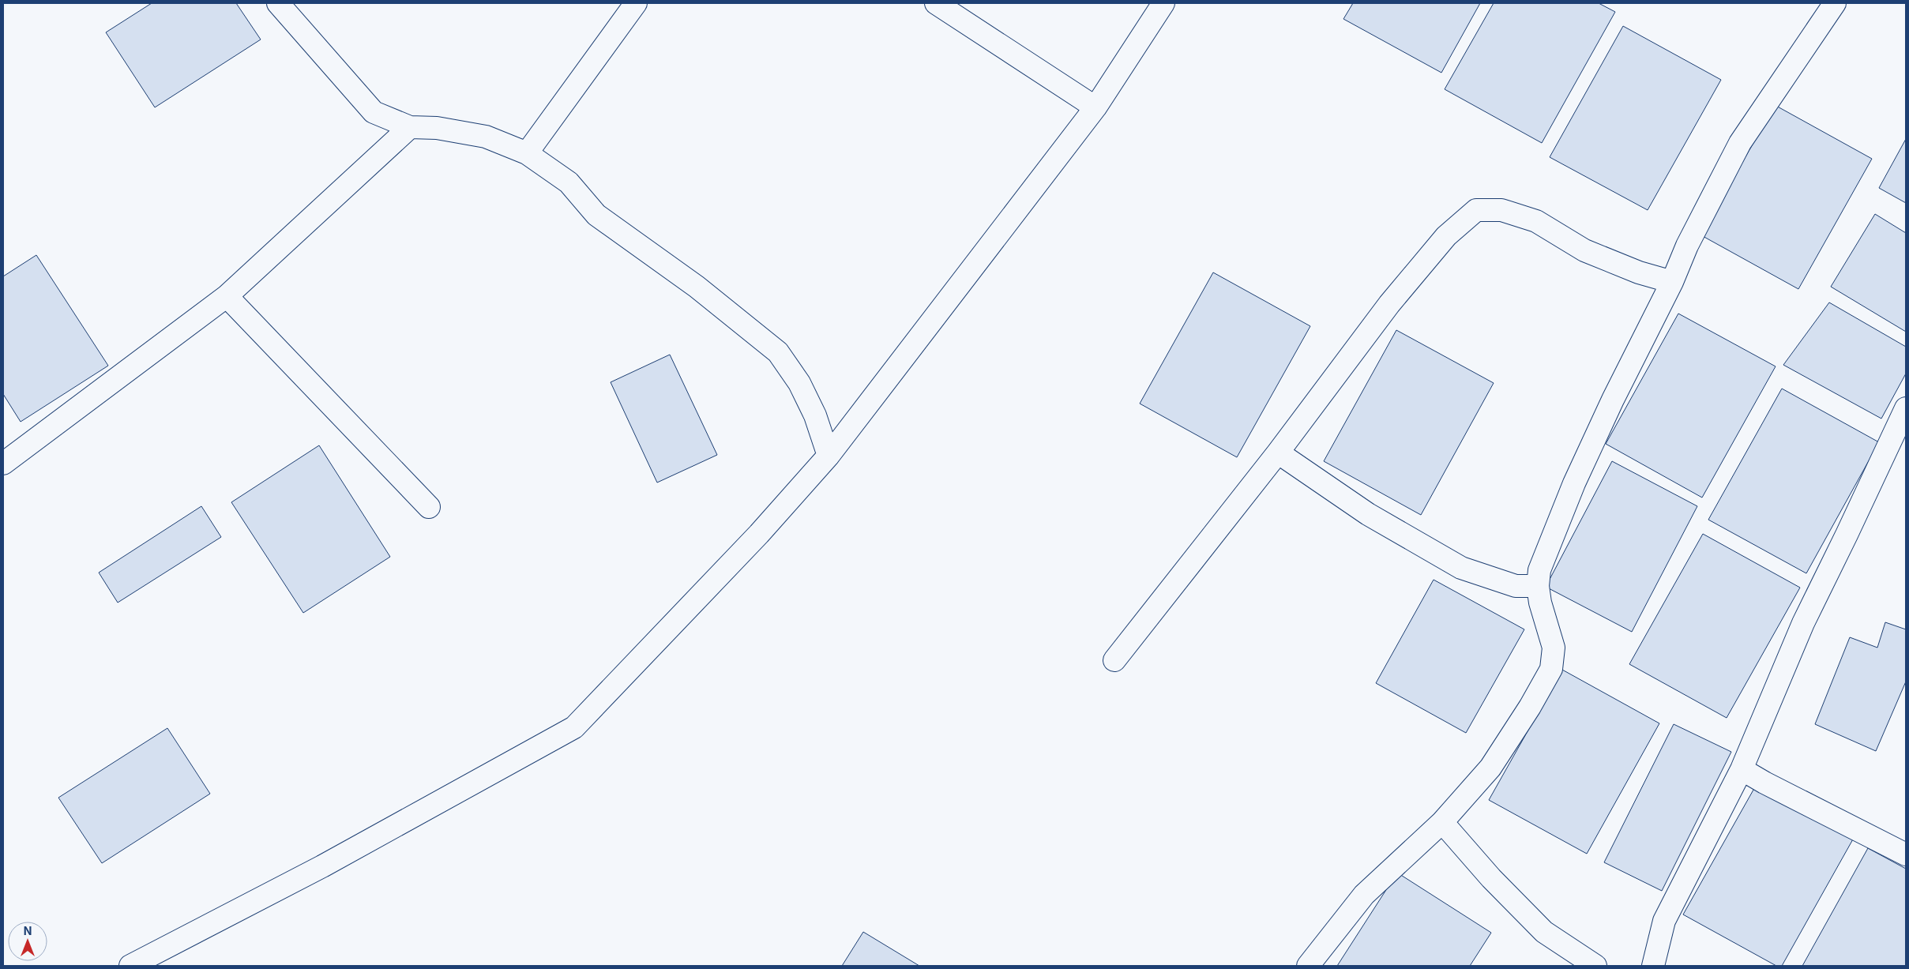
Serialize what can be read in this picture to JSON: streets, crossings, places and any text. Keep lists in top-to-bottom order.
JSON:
{
  "north": "top"
}
